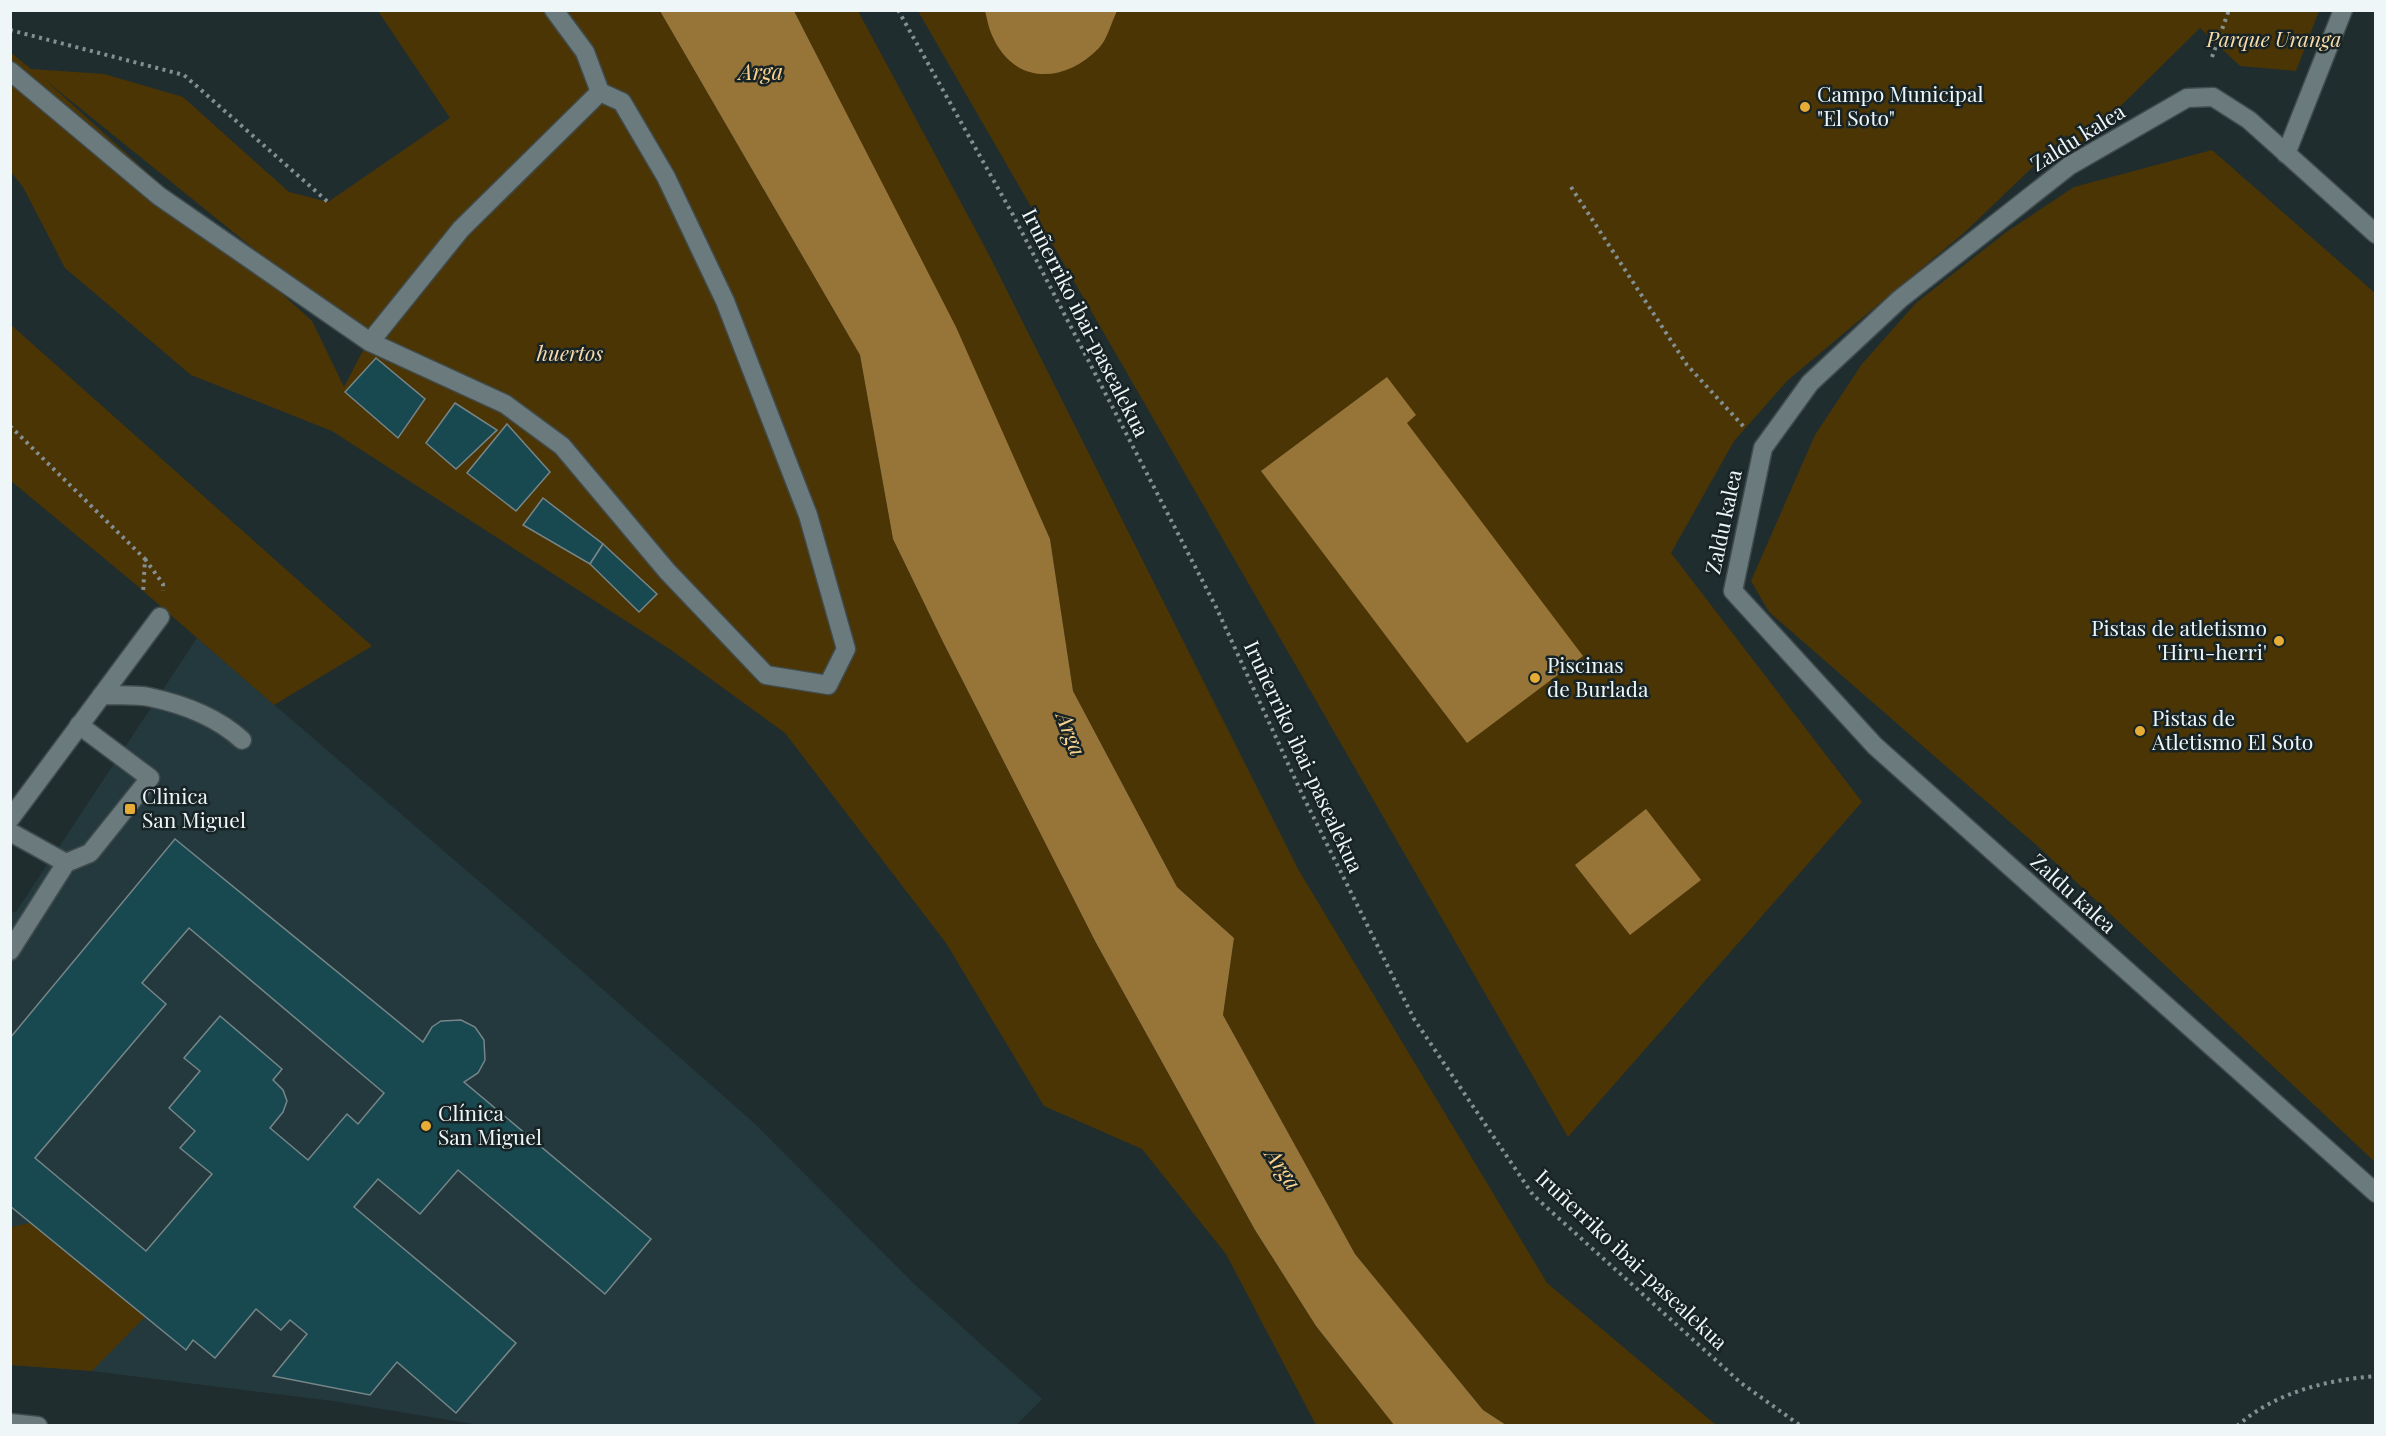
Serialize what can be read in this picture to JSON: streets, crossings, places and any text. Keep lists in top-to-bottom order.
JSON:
{
  "streets": {
    "street": ["Zaldu kalea"],
    "path": ["Iruñerriko ibai-pasealekua"]
  },
  "water": ["Arga"],
  "parks": ["Parque Uranga", "huertos"],
  "places": {
    "other": [
      "Campo Municipal \"El Soto\"",
      "Pistas de atletismo 'Hiru-herri'",
      "Piscinas de Burlada",
      "Pistas de Atletismo El Soto",
      "Clínica San Miguel"
    ],
    "transit": ["Clinica San Miguel"]
  }
}
